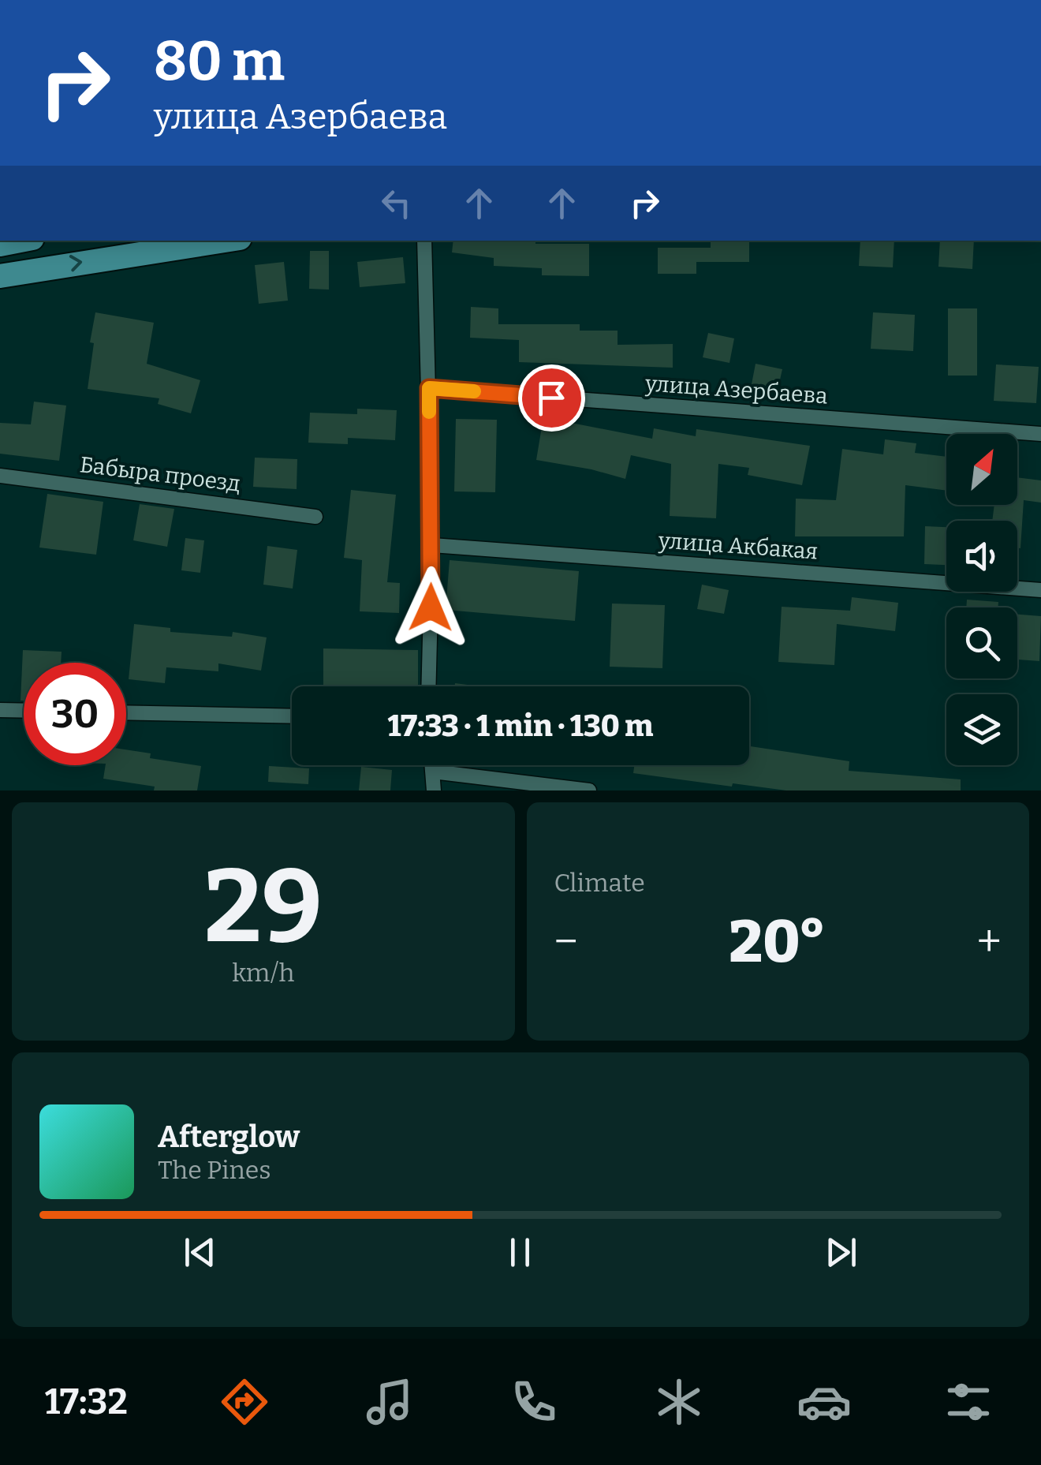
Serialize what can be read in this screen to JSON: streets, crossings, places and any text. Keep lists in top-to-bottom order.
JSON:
{
  "streets": {
    "street": ["улица Азербаева", "Бабыра проезд", "улица Акбакая"]
  },
  "north": "top right",
  "page": {
    "turn": ["80 m", "улица Азербаева"],
    "limit": "30",
    "trip": "17:33 · 1 min · 130 m",
    "tile": [
      ["29", "km/h"],
      "Climate"
    ],
    "heat": ["−", "20°", "+"],
    "song": ["Afterglow", "The Pines"],
    "tabs": "17:32"
  }
}
